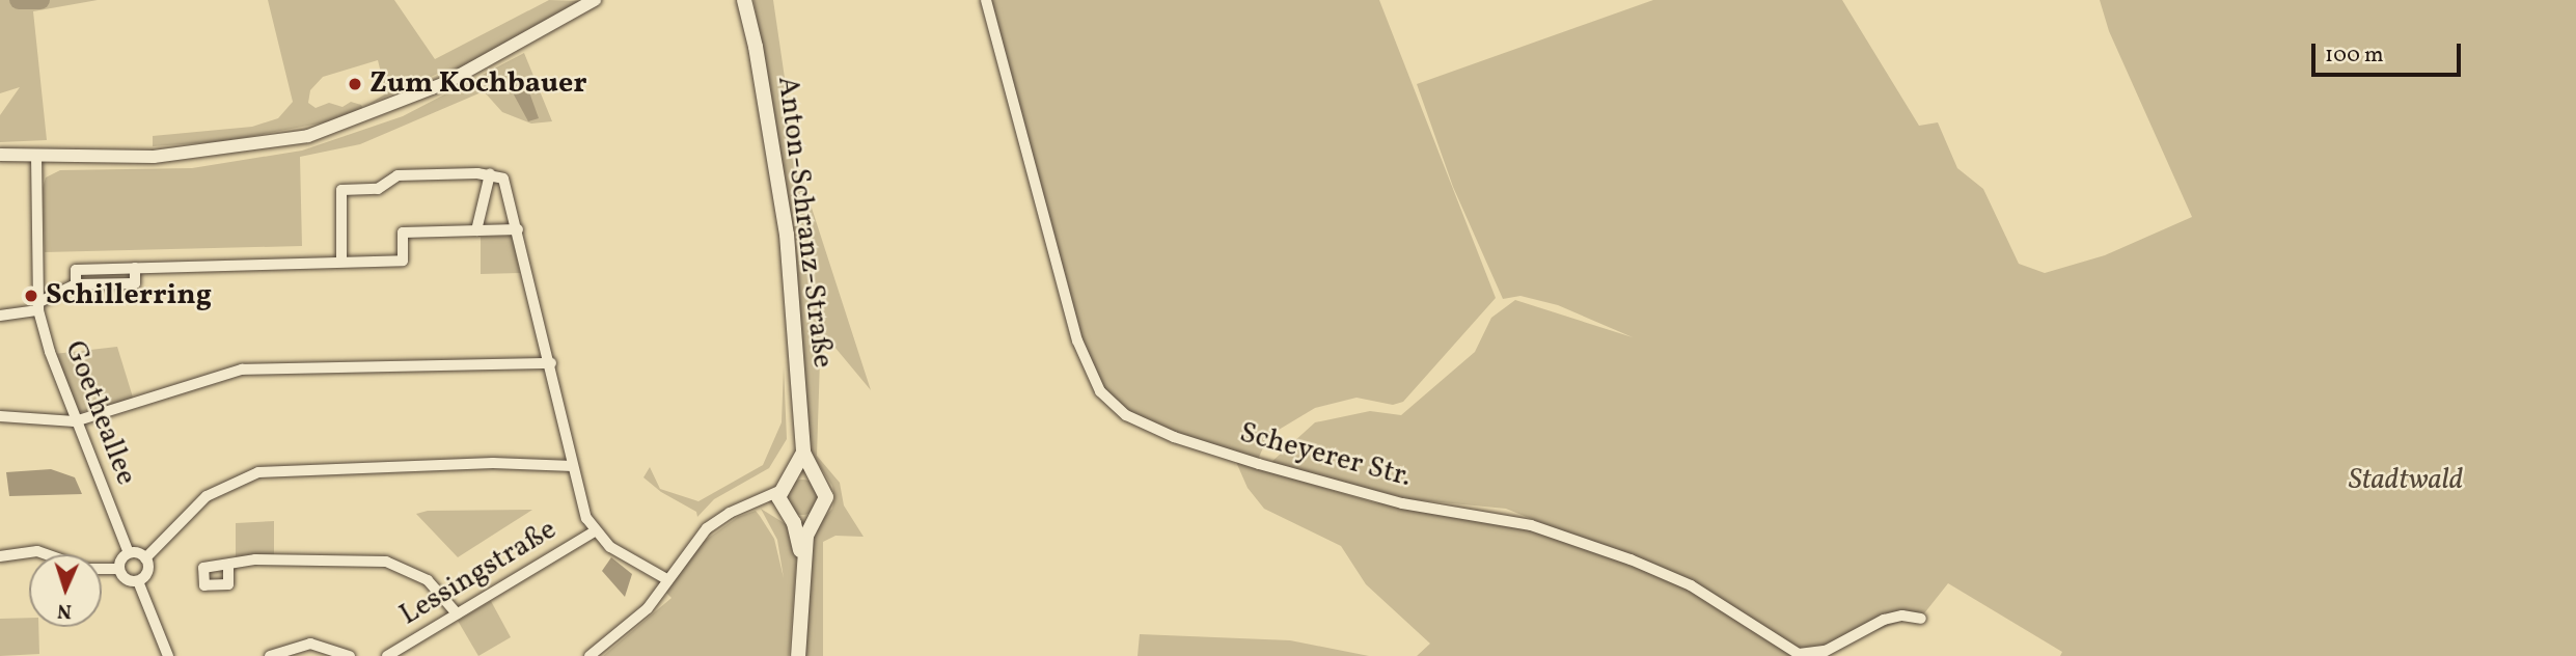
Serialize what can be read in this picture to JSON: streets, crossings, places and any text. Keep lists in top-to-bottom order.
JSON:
{
  "streets": {
    "main road": ["Anton-Schranz-Straße"],
    "street": ["Goetheallee", "Scheyerer Str.", "Lessingstraße"]
  },
  "parks": ["Stadtwald"],
  "places": ["Zum Kochbauer", "Schillerring"],
  "scale_bar": "100 m",
  "north": "bottom"
}
